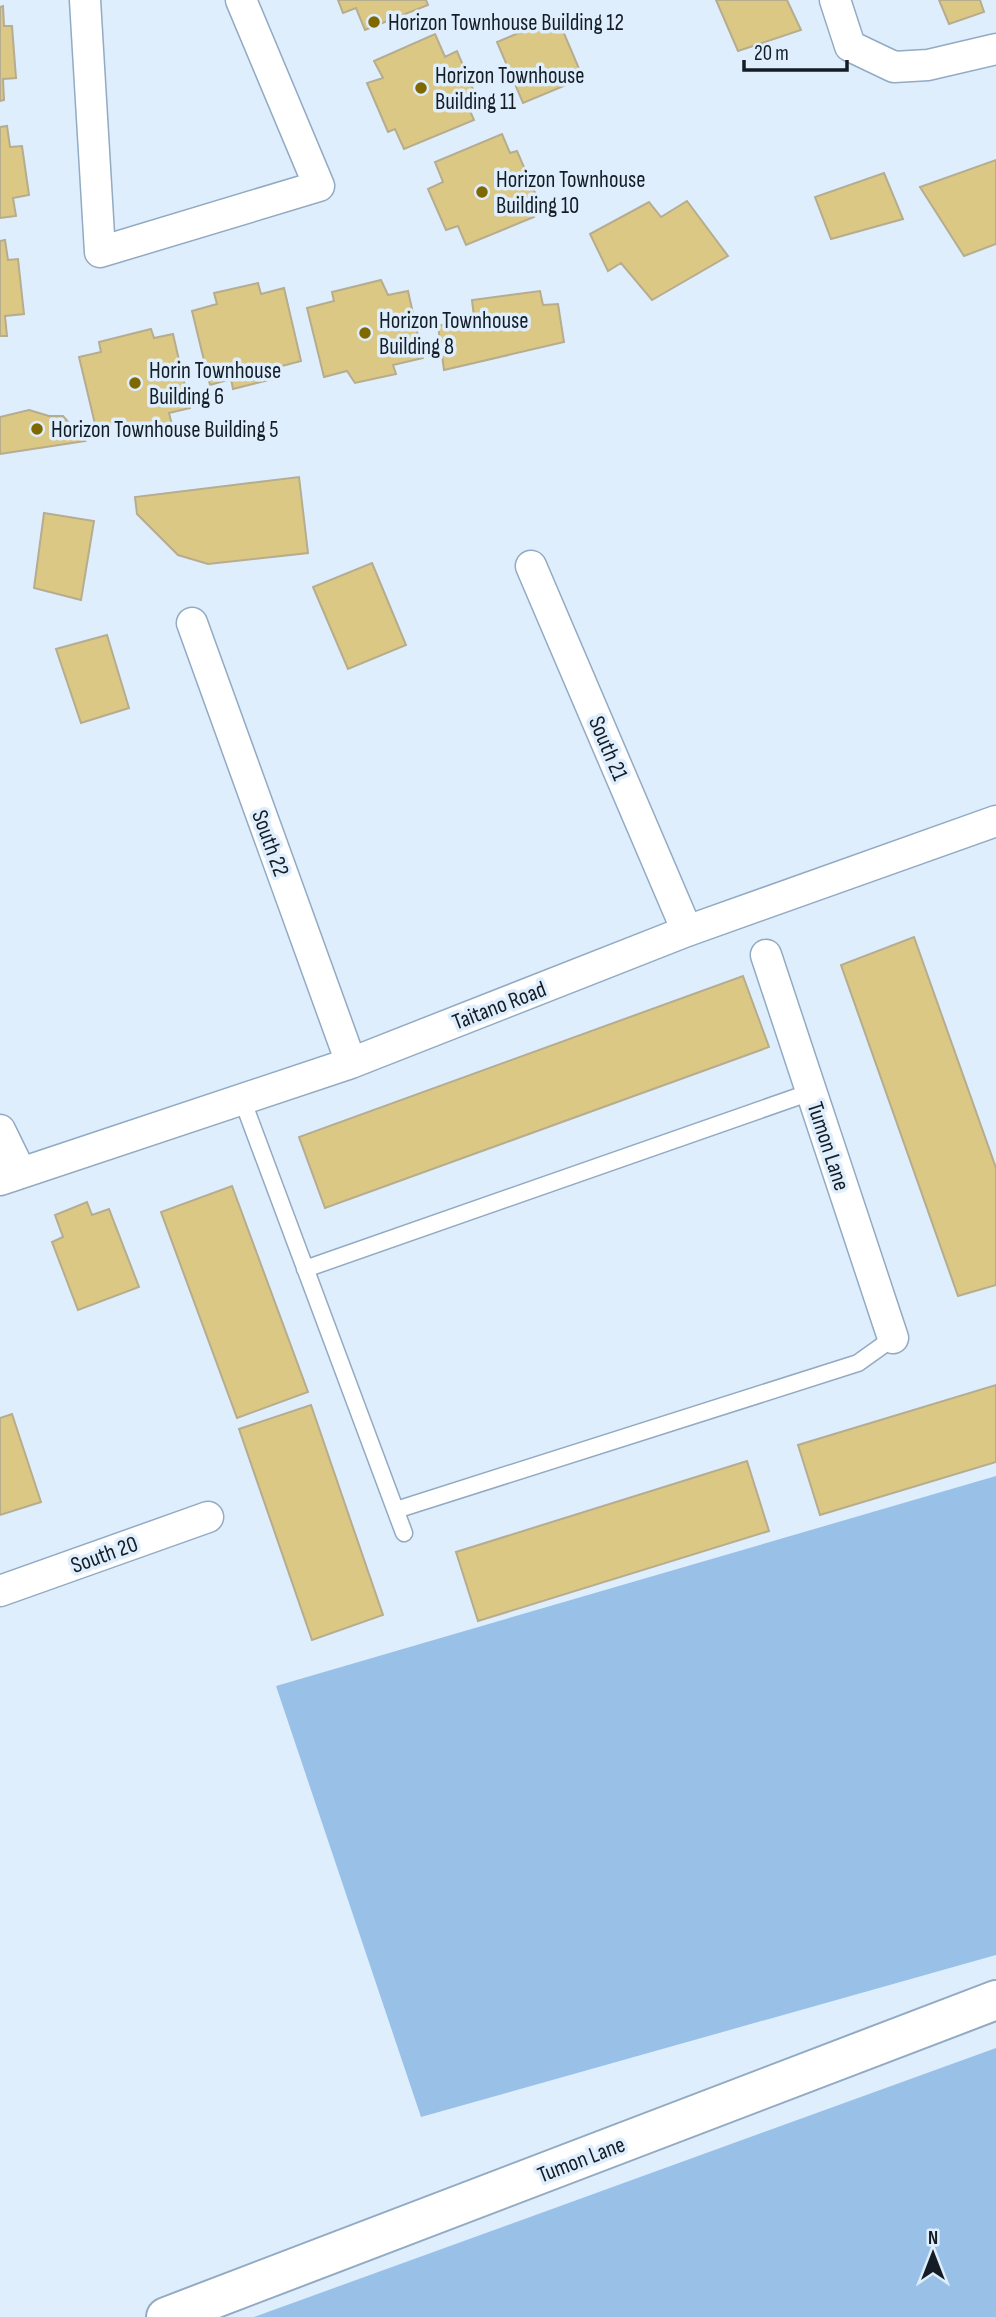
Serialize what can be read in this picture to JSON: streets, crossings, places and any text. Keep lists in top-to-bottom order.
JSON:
{
  "streets": {
    "street": [
      "South 21",
      "South 22",
      "Taitano Road",
      "Tumon Lane",
      "South 20"
    ]
  },
  "crossings": [
    ["South 21", "Taitano Road"],
    ["South 22", "Taitano Road"]
  ],
  "places": [
    "Horizon Townhouse Building 12",
    "Horizon Townhouse Building 11",
    "Horizon Townhouse Building 10",
    "Horizon Townhouse Building 8",
    "Horin Townhouse Building 6",
    "Horizon Townhouse Building 5"
  ],
  "scale_bar": "20 m",
  "north": "top"
}
